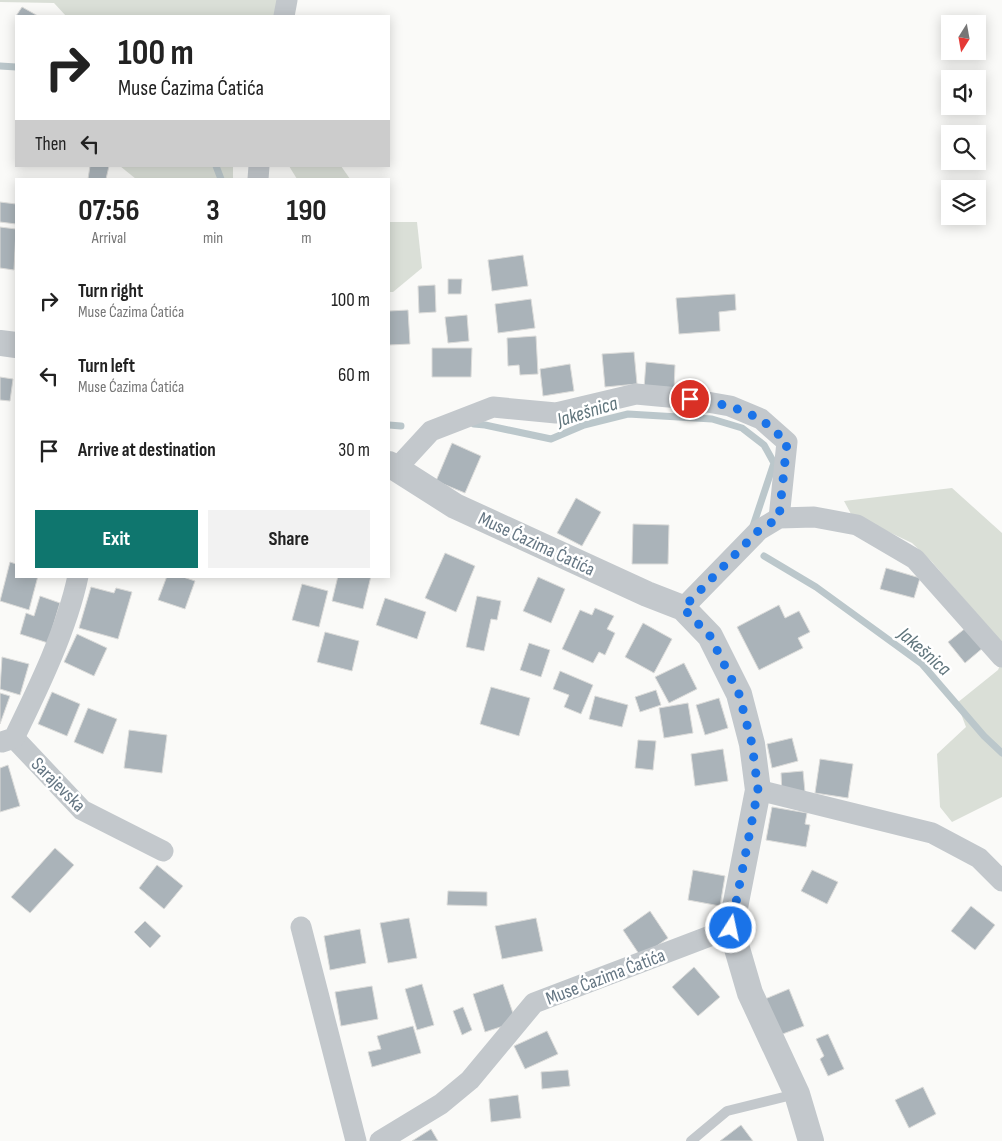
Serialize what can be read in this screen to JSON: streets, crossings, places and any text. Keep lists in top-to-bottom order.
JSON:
{
  "streets": {
    "street": ["Muse Ćazima Ćatića", "Sarajevska"]
  },
  "water": ["Jakešnica"],
  "north": "bottom",
  "page": {
    "turn": ["100 m", "Muse Ćazima Ćatića"],
    "then": "Then",
    "eta": [
      "07:56",
      "Arrival",
      "3",
      "min",
      "190",
      "m"
    ],
    "list": [
      {
        "name": "Turn right",
        "note": "Muse Ćazima Ćatića",
        "value": "100 m"
      },
      {
        "name": "Turn left",
        "note": "Muse Ćazima Ćatića",
        "value": "60 m"
      },
      {
        "name": "Arrive at destination",
        "value": "30 m"
      }
    ],
    "buttons": ["Exit", "Share"]
  }
}
